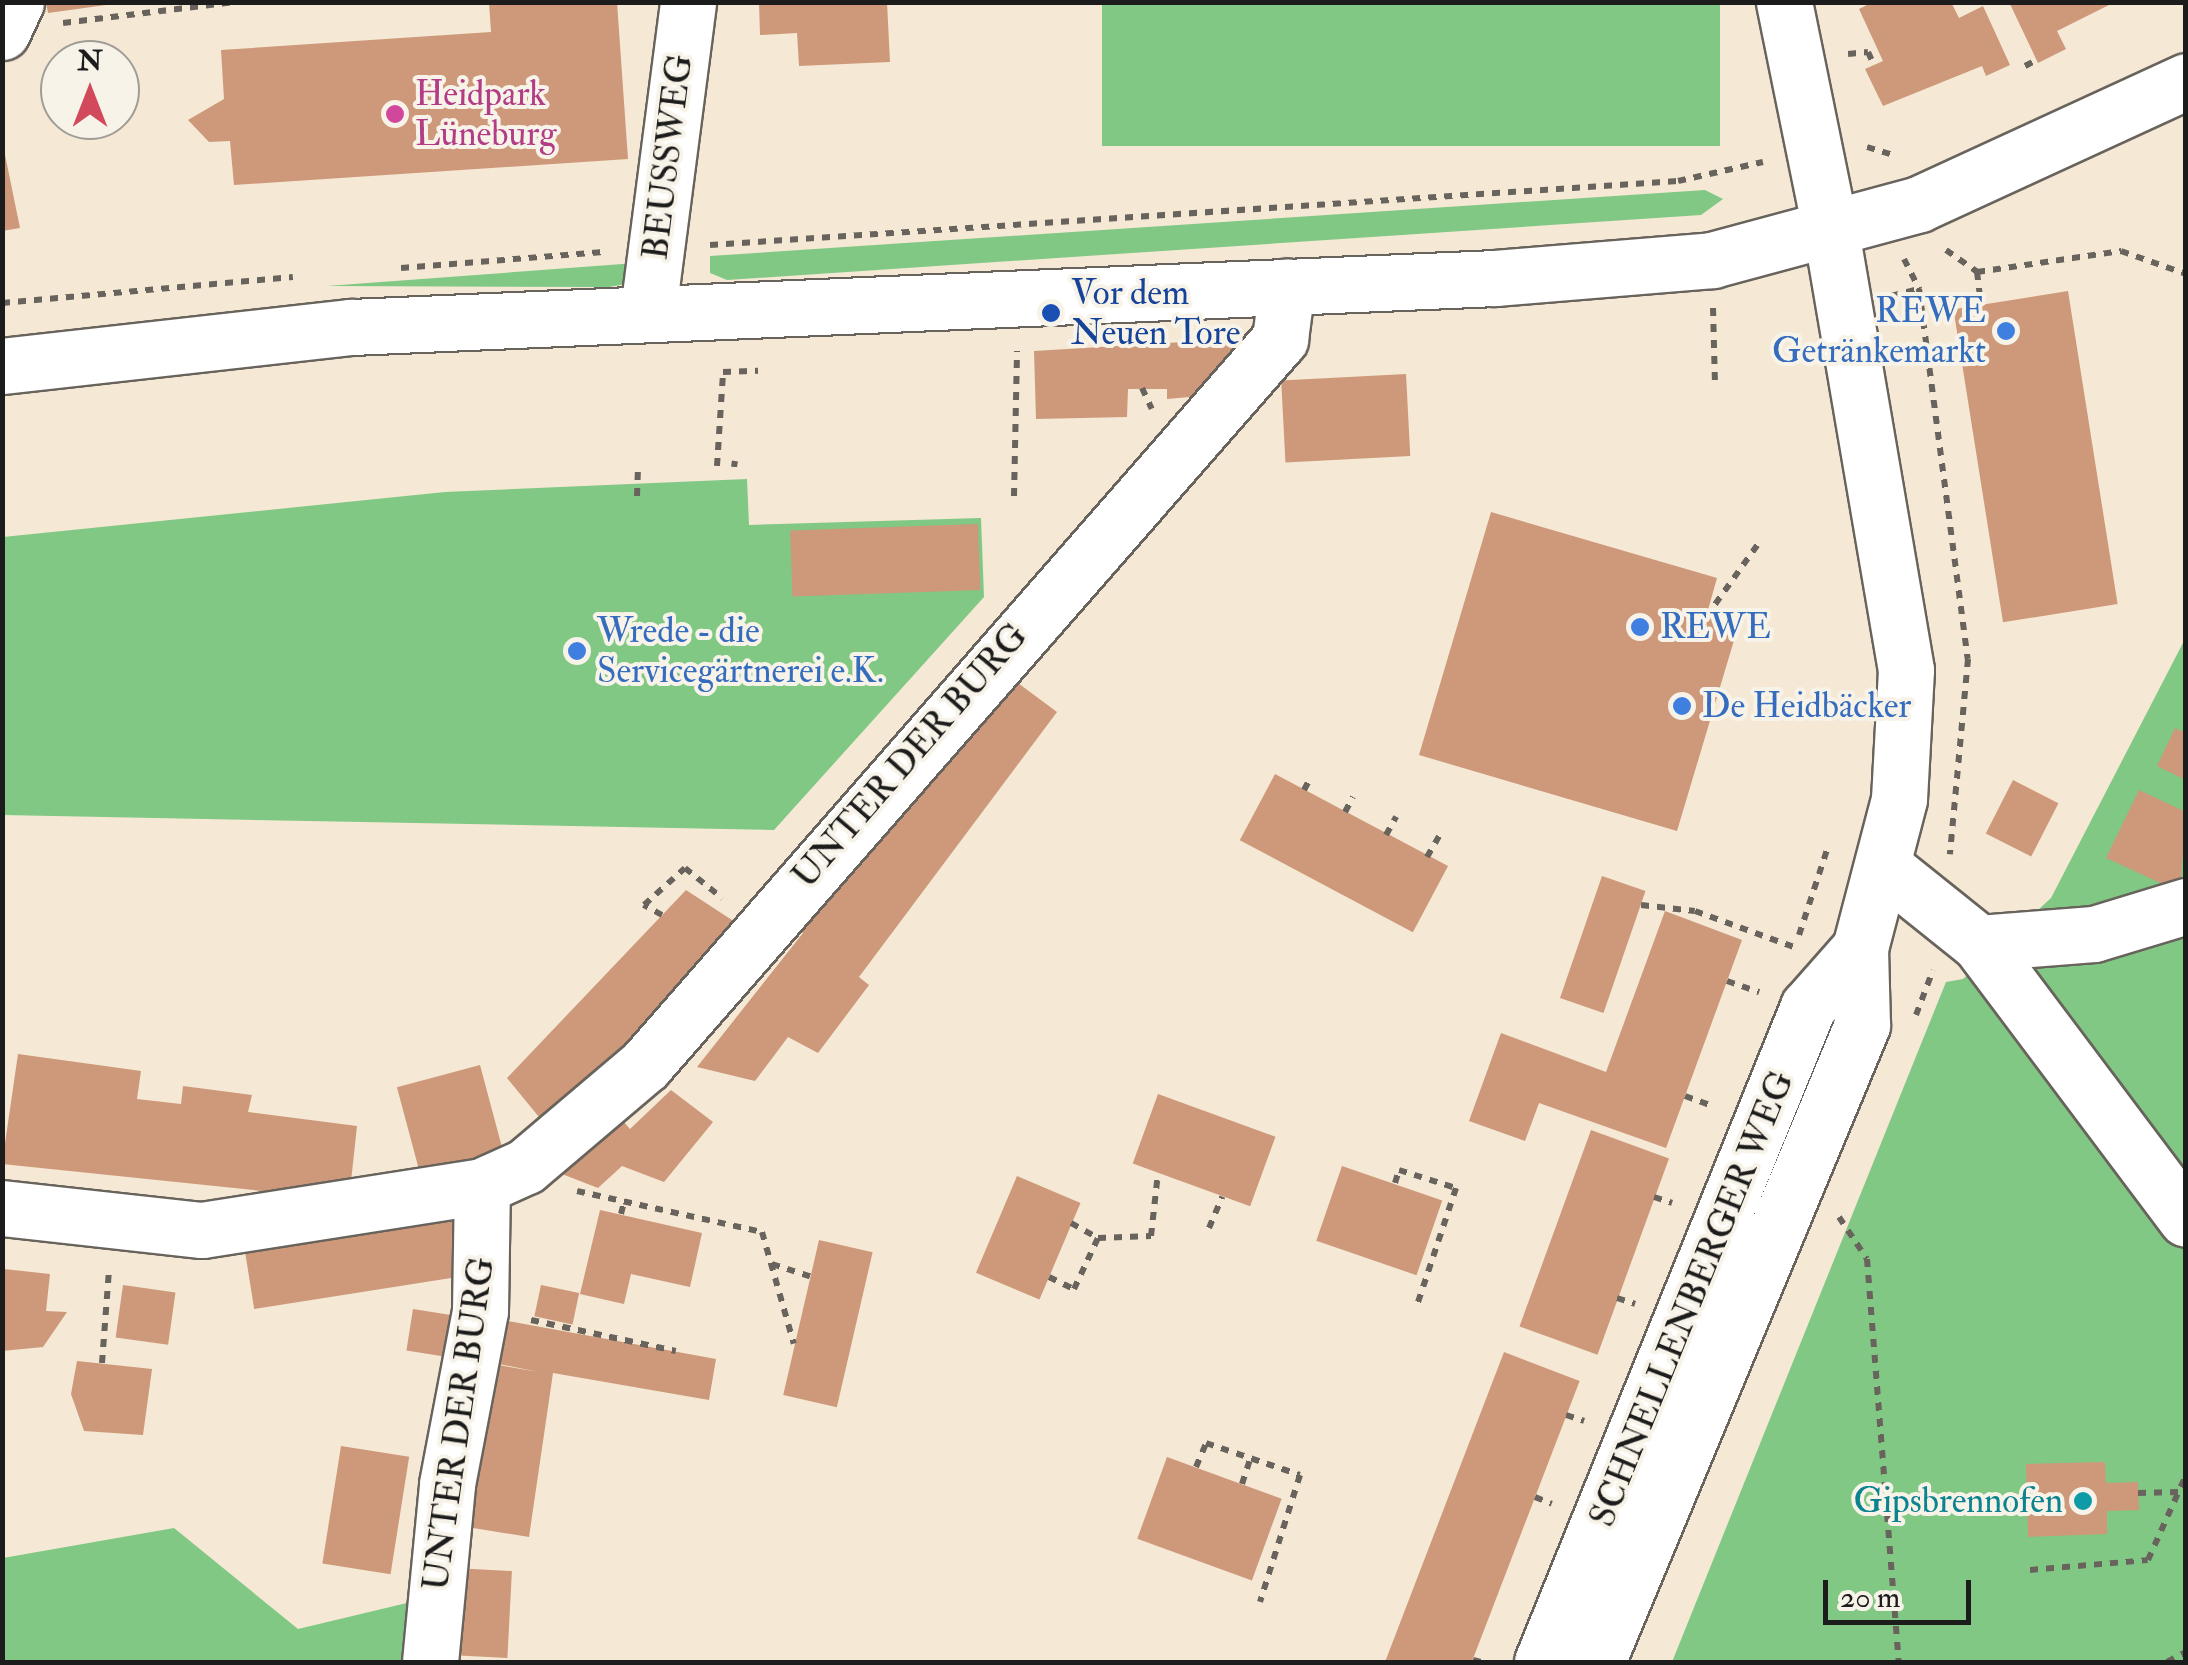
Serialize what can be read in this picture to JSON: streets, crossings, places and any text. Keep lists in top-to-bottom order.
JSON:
{
  "streets": {
    "main road": ["BEUSSWEG", "UNTER DER BURG", "SCHNELLENBERGER WEG"]
  },
  "places": [
    "Heidpark Lüneburg",
    "Vor dem Neuen Tore",
    "REWE Getränkemarkt",
    "REWE",
    "Wrede - die Servicegärtnerei e.K.",
    "De Heidbäcker",
    "Gipsbrennofen"
  ],
  "scale_bar": "20 m",
  "north": "top"
}
